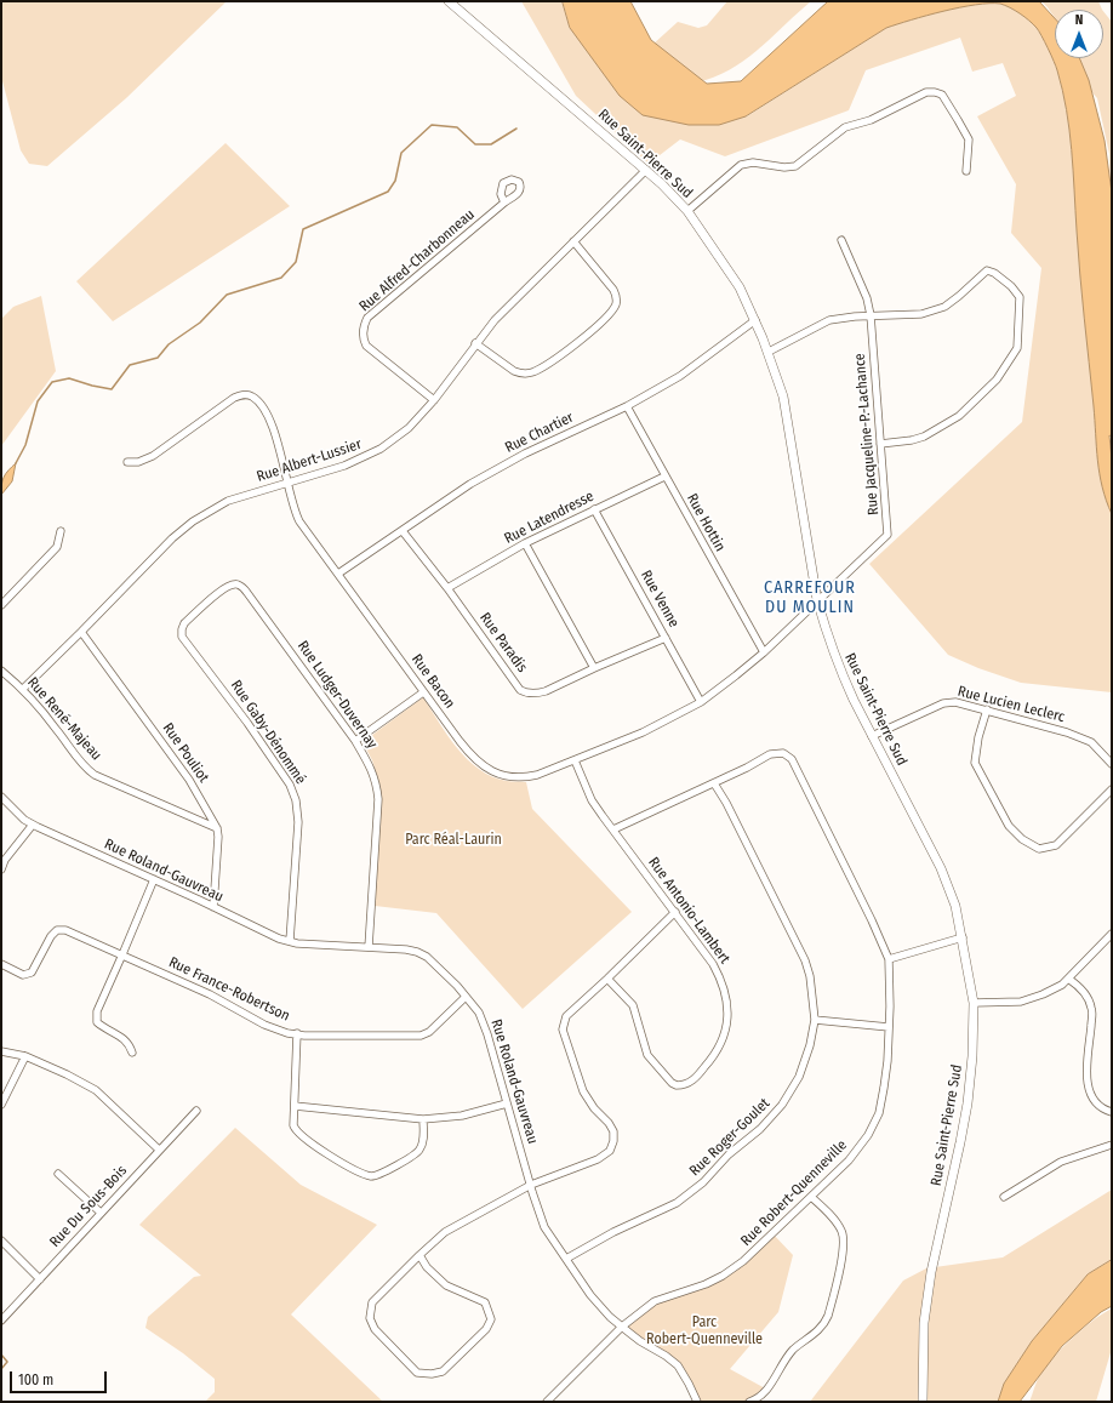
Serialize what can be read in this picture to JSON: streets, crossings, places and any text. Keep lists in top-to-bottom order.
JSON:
{
  "streets": {
    "street": [
      "Rue Saint-Pierre Sud",
      "Rue Alfred-Charbonneau",
      "Rue Chartier",
      "Rue Jacqueline-P.-Lachance",
      "Rue Albert-Lussier",
      "Rue Latendresse",
      "Rue Hottin",
      "Rue Venne",
      "Rue Paradis",
      "Rue Bacon",
      "Rue Ludger-Duvernay",
      "Rue Lucien Leclerc",
      "Rue René-Majeau",
      "Rue Gaby-Dénommé",
      "Rue Pouliot",
      "Rue Roland-Gauvreau",
      "Rue Antonio-Lambert",
      "Rue France-Robertson",
      "Rue Roger-Goulet",
      "Rue Robert-Quenneville",
      "Rue Du Sous-Bois"
    ]
  },
  "crossings": [
    ["Rue Saint-Pierre Sud", "Rue Chartier"],
    ["Rue Saint-Pierre Sud", "Rue Jacqueline-P.-Lachance"],
    ["Rue Saint-Pierre Sud", "Rue Albert-Lussier"],
    ["Rue Saint-Pierre Sud", "Rue Bacon"],
    ["Rue Saint-Pierre Sud", "Rue Lucien Leclerc"],
    ["Rue Alfred-Charbonneau", "Rue Albert-Lussier"],
    ["Rue Chartier", "Rue Hottin"],
    ["Rue Chartier", "Rue Paradis"],
    ["Rue Chartier", "Rue Bacon"],
    ["Rue Jacqueline-P.-Lachance", "Rue Bacon"],
    ["Rue Albert-Lussier", "Rue Bacon"],
    ["Rue Albert-Lussier", "Rue René-Majeau"],
    ["Rue Albert-Lussier", "Rue Pouliot"],
    ["Rue Latendresse", "Rue Hottin"],
    ["Rue Latendresse", "Rue Venne"],
    ["Rue Latendresse", "Rue Paradis"],
    ["Rue Hottin", "Rue Bacon"],
    ["Rue Venne", "Rue Paradis"],
    ["Rue Venne", "Rue Bacon"],
    ["Rue Bacon", "Rue Antonio-Lambert"],
    ["Rue Ludger-Duvernay", "Rue Gaby-Dénommé"],
    ["Rue Ludger-Duvernay", "Rue Roland-Gauvreau"],
    ["Rue René-Majeau", "Rue Pouliot"],
    ["Rue Gaby-Dénommé", "Rue Roland-Gauvreau"],
    ["Rue Pouliot", "Rue Roland-Gauvreau"],
    ["Rue Roland-Gauvreau", "Rue France-Robertson"],
    ["Rue Roland-Gauvreau", "Rue Roger-Goulet"],
    ["Rue Roland-Gauvreau", "Rue Robert-Quenneville"],
    ["Rue Roger-Goulet", "Rue Robert-Quenneville"]
  ],
  "districts": ["CARREFOUR DU MOULIN"],
  "parks": ["Parc Réal-Laurin", "Parc Robert-Quenneville"],
  "scale_bar": "100 m",
  "north": "top"
}
